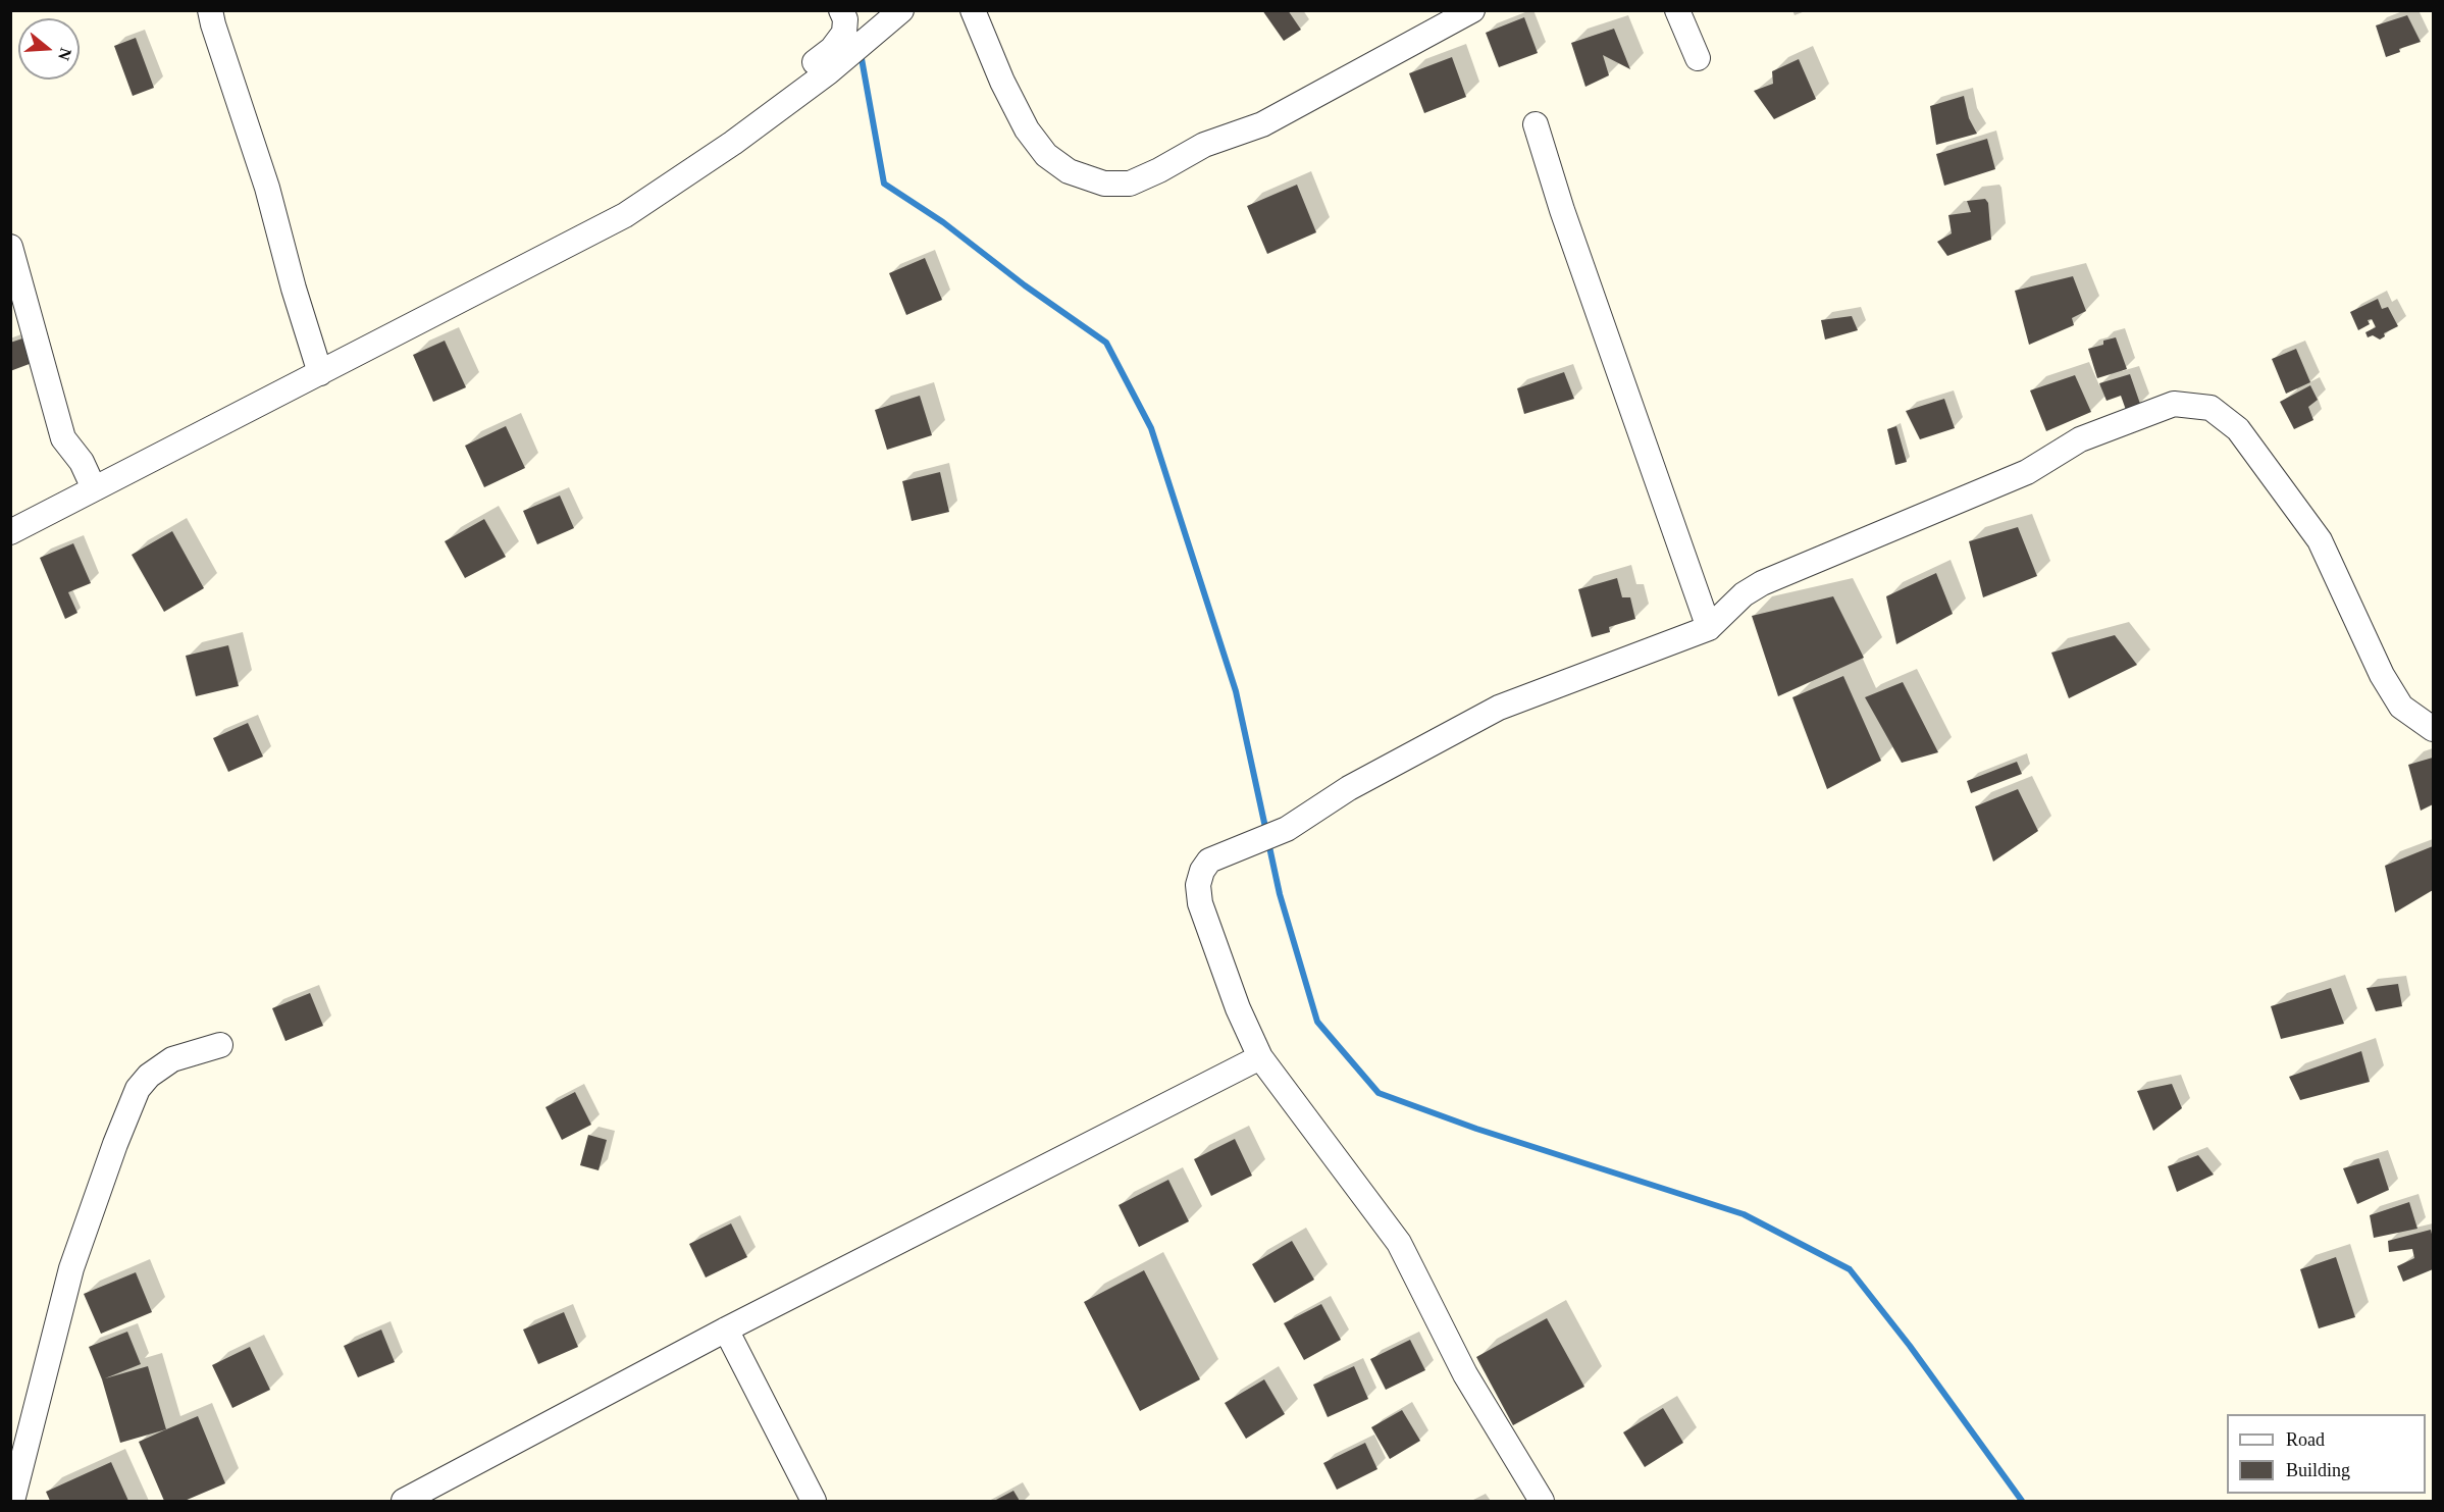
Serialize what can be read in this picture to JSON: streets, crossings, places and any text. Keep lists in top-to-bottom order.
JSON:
{
  "legend": ["Road", "Building"],
  "north": "right"
}
